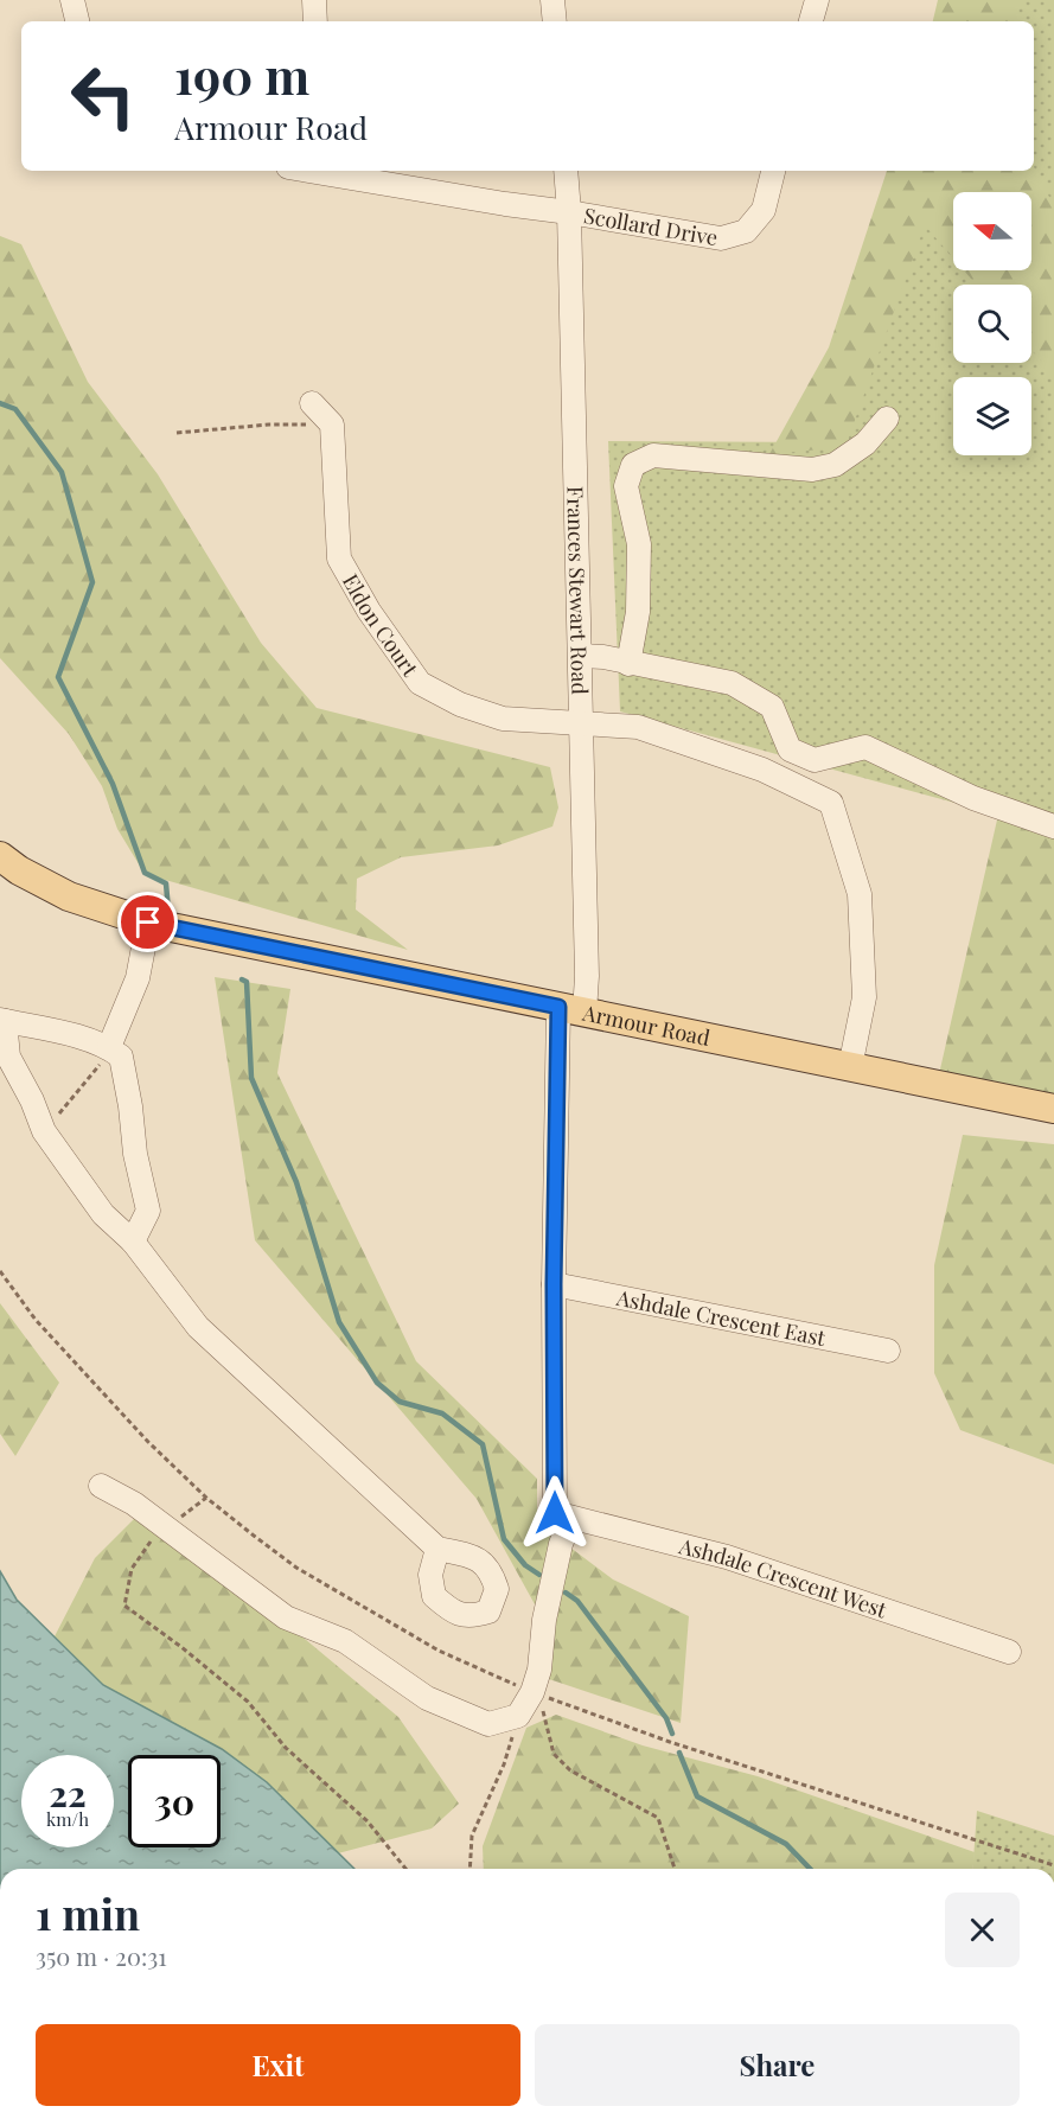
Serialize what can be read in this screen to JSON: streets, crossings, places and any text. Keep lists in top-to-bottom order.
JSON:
{
  "streets": {
    "main road": ["Armour Road"],
    "street": [
      "Scollard Drive",
      "Frances Stewart Road",
      "Eldon Court",
      "Ashdale Crescent East",
      "Ashdale Crescent West"
    ]
  },
  "crossings": [
    ["Scollard Drive", "Frances Stewart Road"],
    ["Frances Stewart Road", "Eldon Court"],
    ["Frances Stewart Road", "Armour Road"],
    ["Frances Stewart Road", "Ashdale Crescent East"],
    ["Frances Stewart Road", "Ashdale Crescent West"],
    ["Eldon Court", "Armour Road"]
  ],
  "north": "left",
  "page": {
    "turn": ["190 m", "Armour Road"],
    "speed": "22 km/h",
    "limit": "30",
    "heading": ["1 min", "350 m · 20:31"],
    "buttons": ["Exit", "Share"]
  }
}
